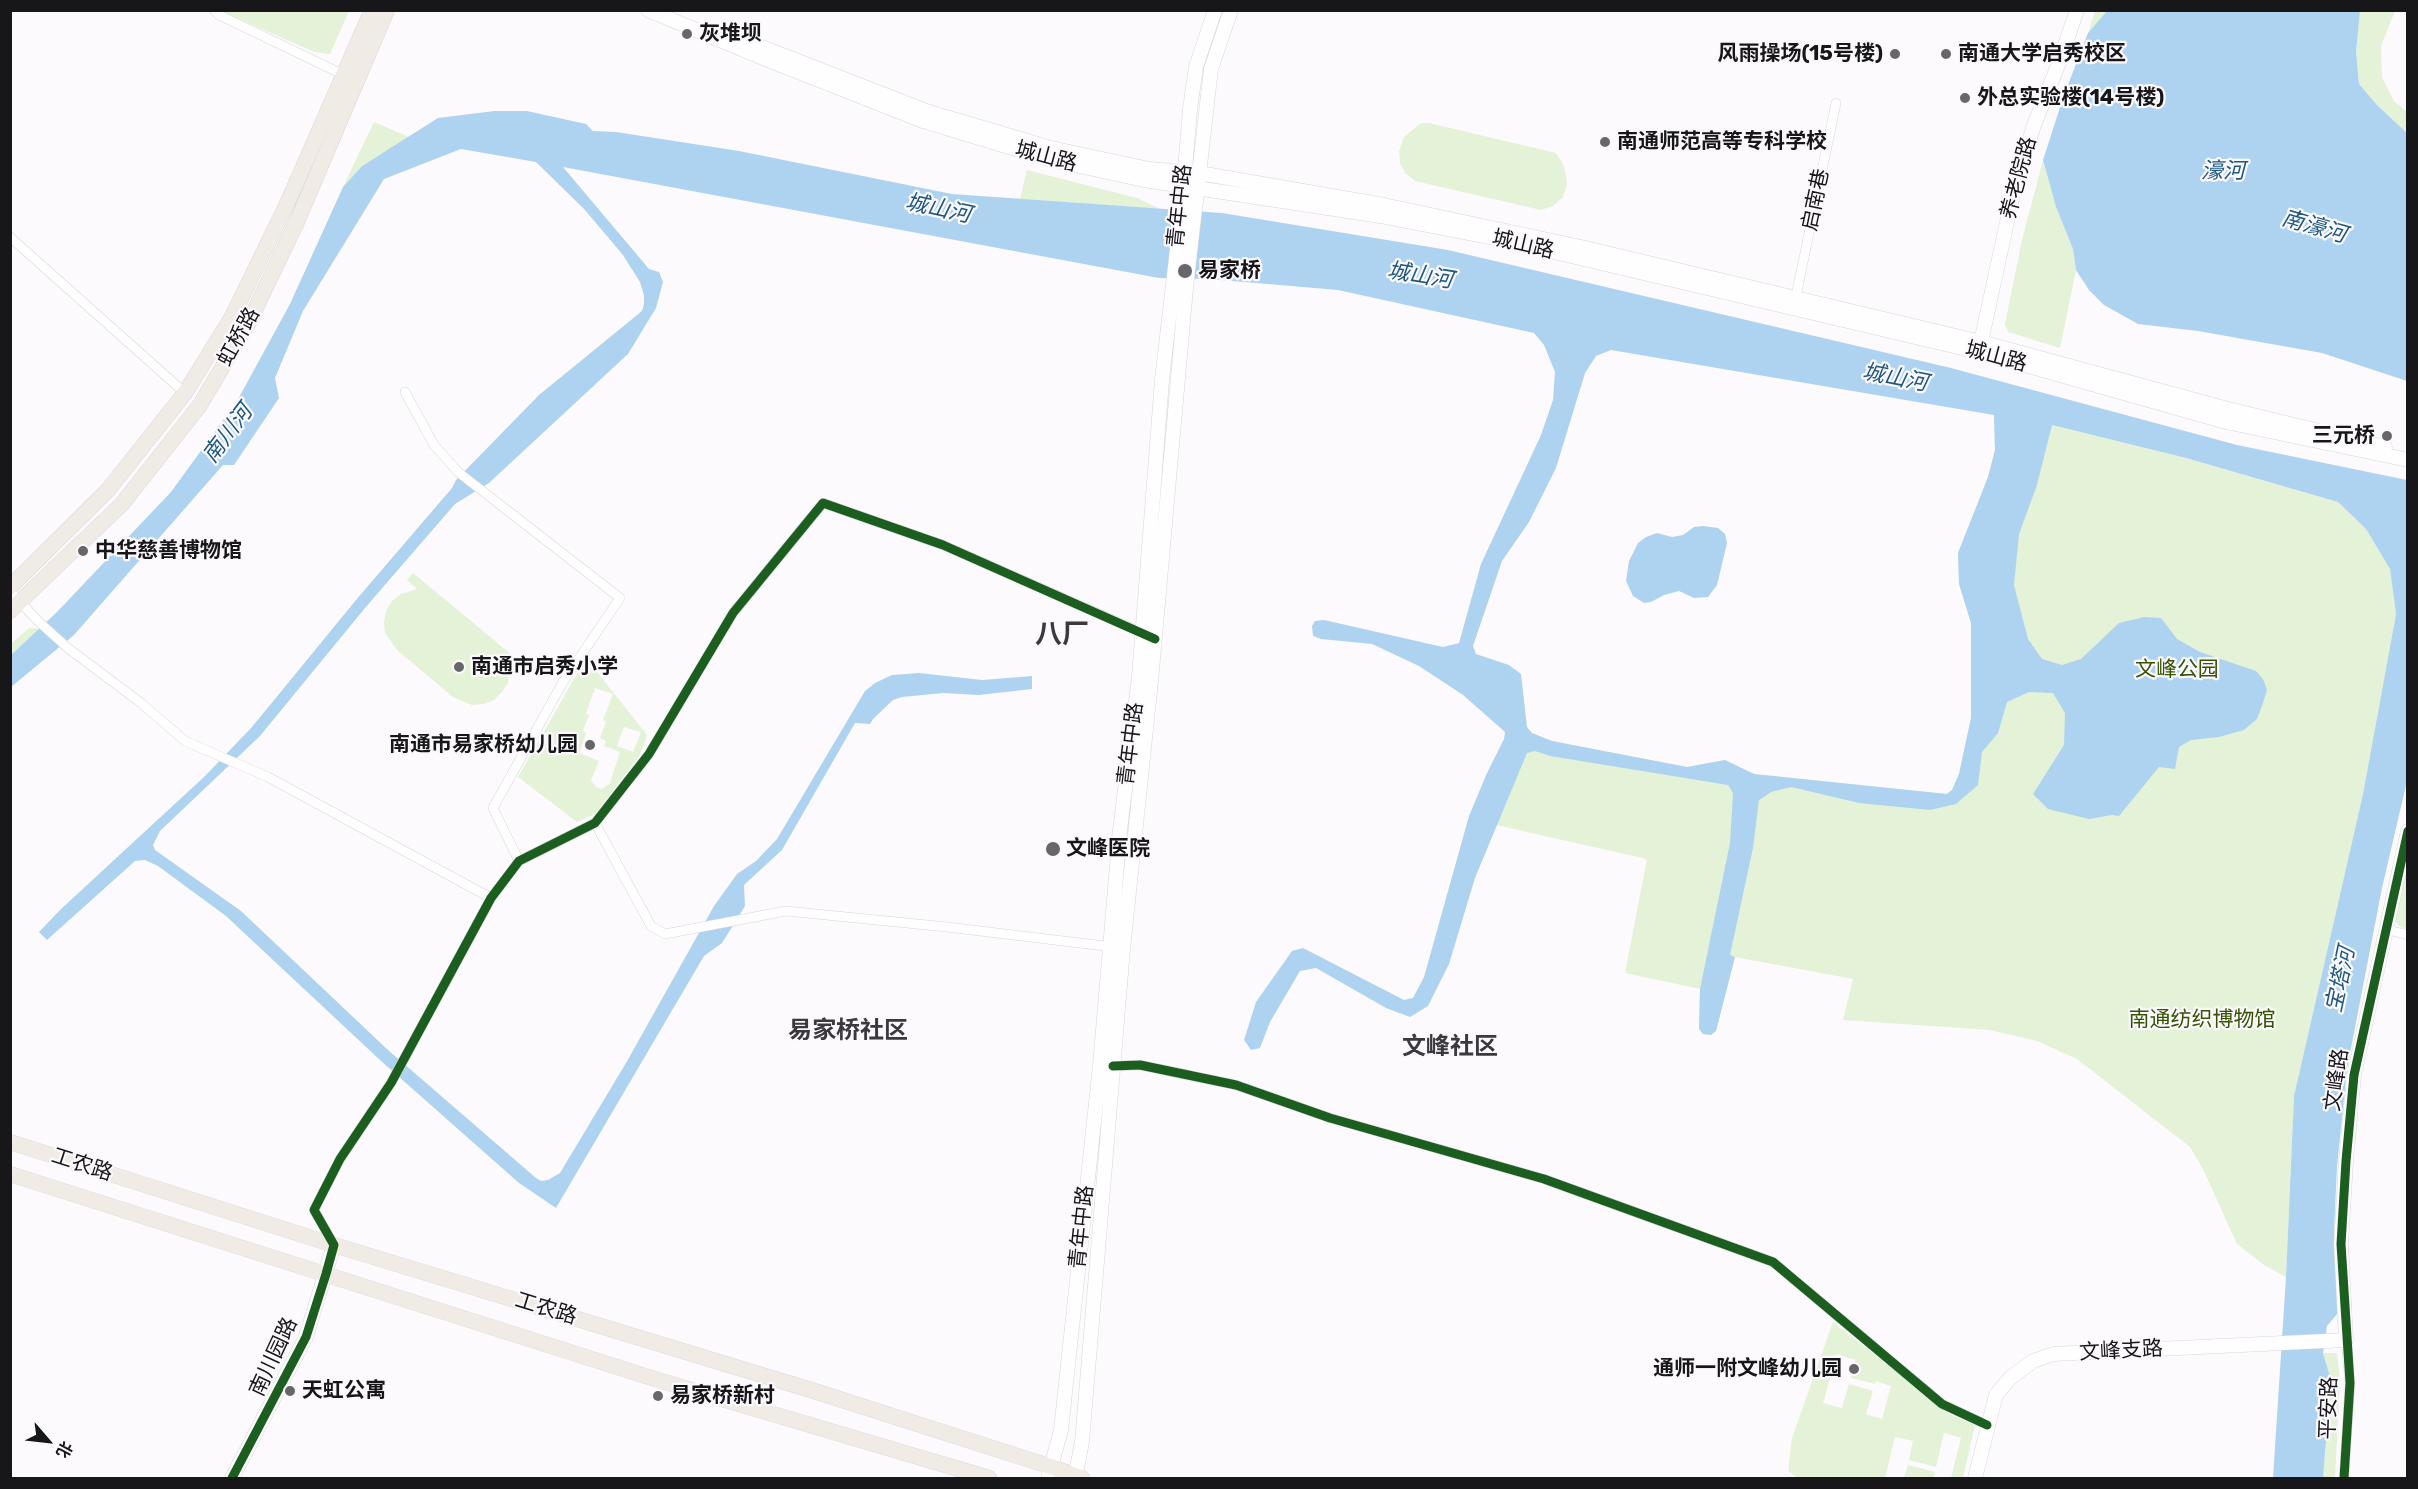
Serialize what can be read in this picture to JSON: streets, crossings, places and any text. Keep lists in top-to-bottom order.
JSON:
{
  "streets": {
    "main road": [
      "城山路",
      "养老院路",
      "青年中路",
      "虹桥路",
      "文峰路",
      "工农路",
      "文峰支路",
      "南川园路"
    ],
    "street": ["启南巷", "平安路"]
  },
  "crossings": [
    ["城山路", "养老院路"],
    ["城山路", "启南巷"],
    ["城山路", "青年中路"],
    ["青年中路", "工农路"],
    ["文峰路", "文峰支路"],
    ["文峰路", "平安路"],
    ["工农路", "南川园路"],
    ["文峰支路", "平安路"]
  ],
  "districts": ["八厂", "易家桥社区", "文峰社区"],
  "water": [
    "濠河",
    "城山河",
    "南濠河",
    "南川河",
    "宝塔河"
  ],
  "parks": ["文峰公园", "南通纺织博物馆"],
  "places": [
    "灰堆坝",
    "风雨操场(15号楼)",
    "南通大学启秀校区",
    "外总实验楼(14号楼)",
    "南通师范高等专科学校",
    "易家桥",
    "三元桥",
    "中华慈善博物馆",
    "南通市启秀小学",
    "南通市易家桥幼儿园",
    "文峰医院",
    "通师一附文峰幼儿园",
    "天虹公寓",
    "易家桥新村"
  ],
  "north": "bottom right"
}
